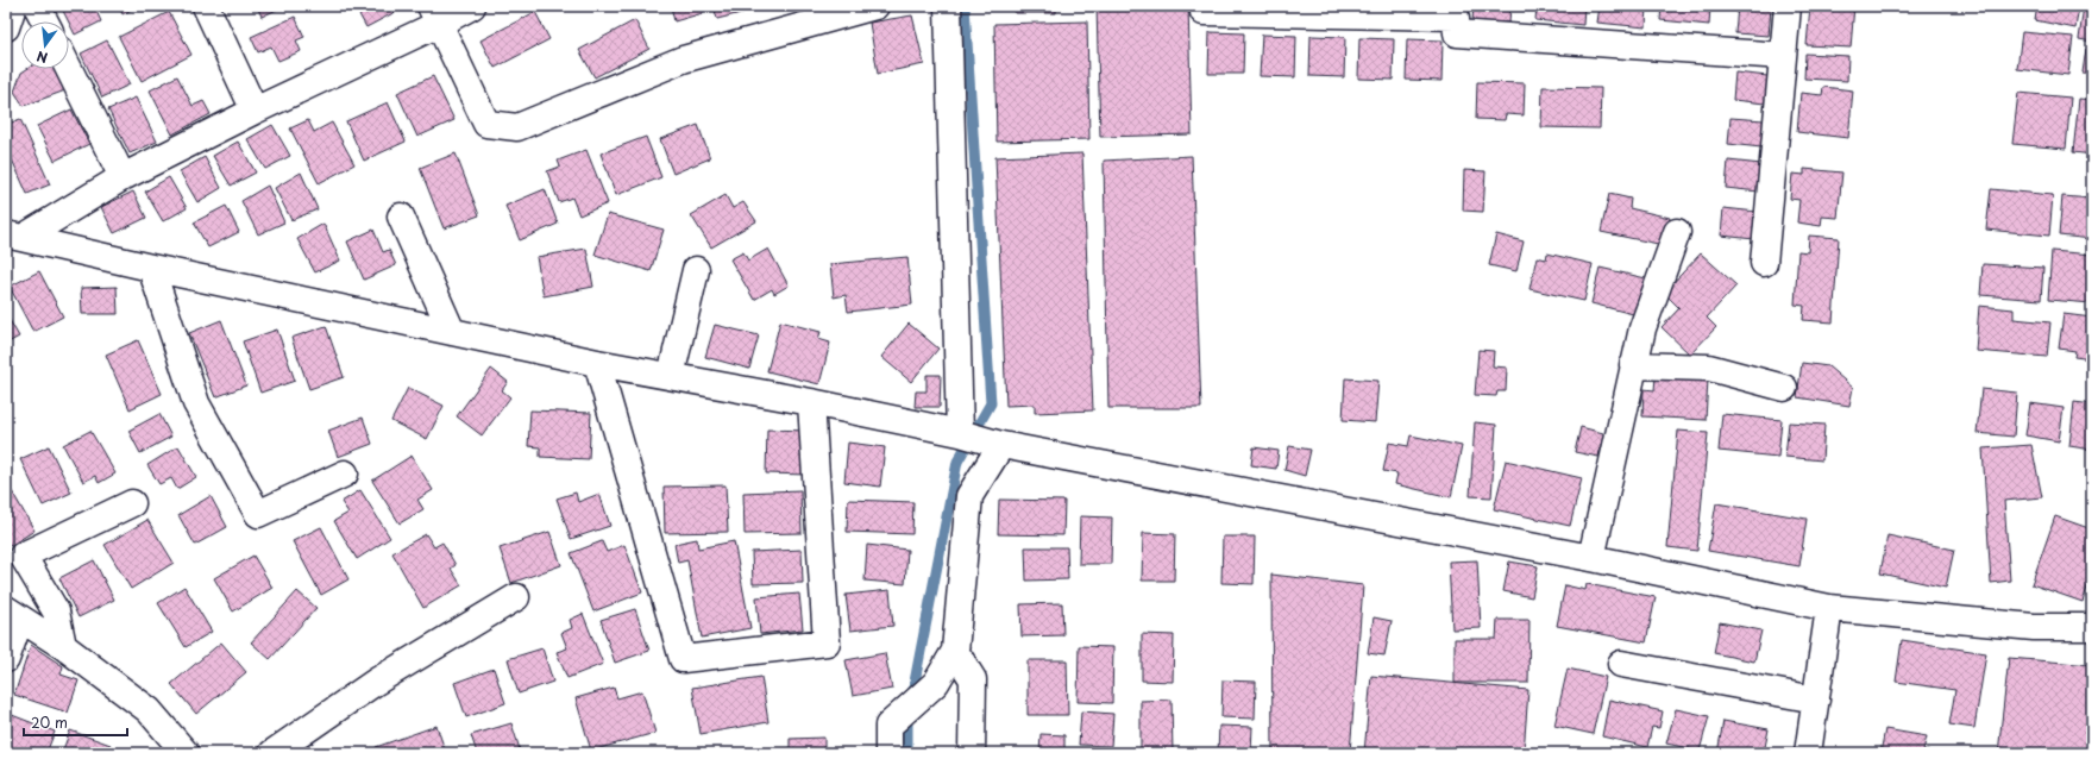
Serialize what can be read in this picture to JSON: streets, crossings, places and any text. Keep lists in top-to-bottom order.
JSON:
{
  "scale_bar": "20 m",
  "north": "bottom"
}
